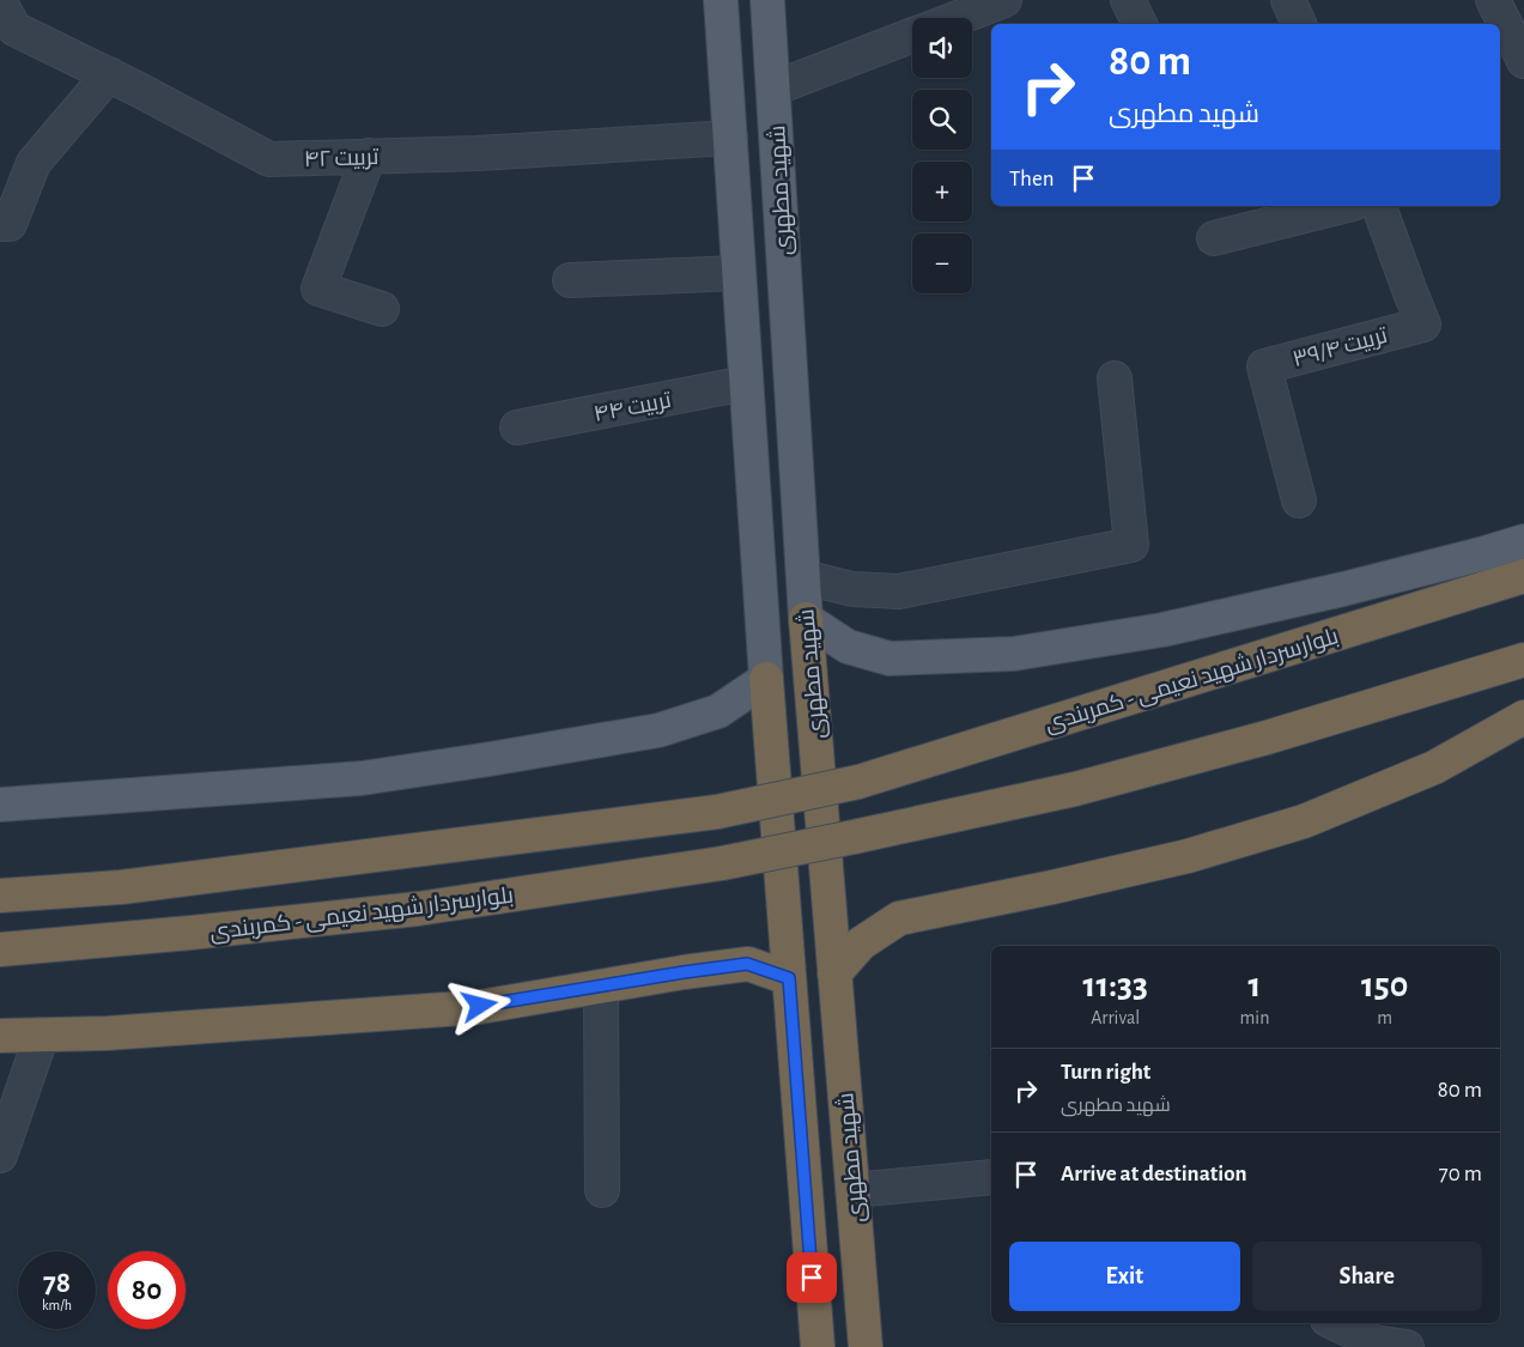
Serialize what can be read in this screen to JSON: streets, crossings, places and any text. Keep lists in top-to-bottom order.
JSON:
{
  "streets": {
    "highway": ["شهید مطهری", "بلوارسردار شهید نعیمی - کمربندی"],
    "street": ["تربیت ۴۲", "تربيت ۳۹/۴", "تربیت ۴۴"]
  },
  "crossings": [
    ["تربیت ۴۲", "شهید مطهری"],
    ["شهید مطهری", "تربیت ۴۴"]
  ],
  "page": {
    "map_buttons": ["+", "−"],
    "turn": ["80 m", "شهید مطهری"],
    "then": "Then",
    "eta": [
      "11:33",
      "Arrival",
      "1",
      "min",
      "150",
      "m"
    ],
    "list": [
      {
        "name": "Turn right",
        "note": "شهید مطهری",
        "value": "80 m"
      },
      {
        "name": "Arrive at destination",
        "value": "70 m"
      }
    ],
    "buttons": ["Exit", "Share"],
    "speed": "78 km/h",
    "limit": "80"
  }
}
